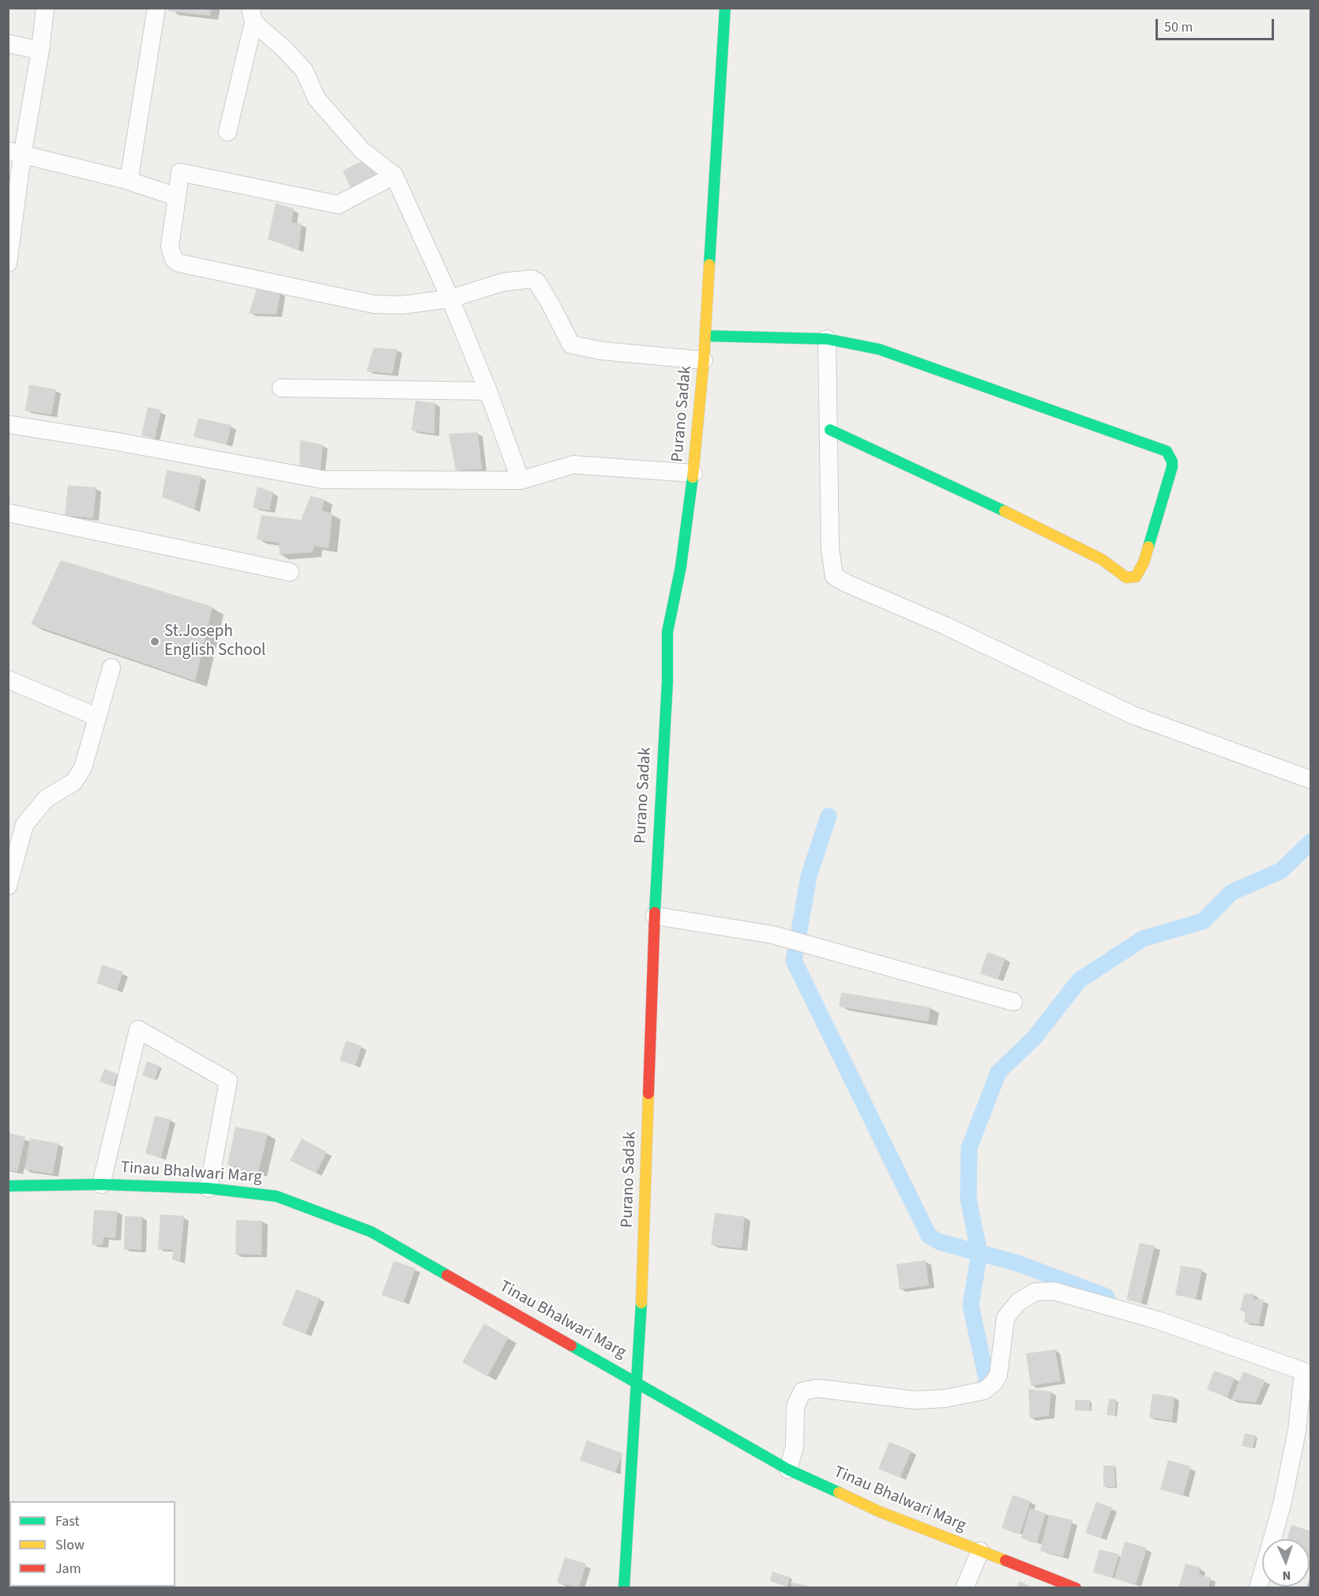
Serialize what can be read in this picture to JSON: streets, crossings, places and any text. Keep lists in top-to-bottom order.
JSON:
{
  "streets": {
    "street": ["Purano Sadak", "Tinau Bhalwari Marg"]
  },
  "crossings": [
    ["Purano Sadak", "Tinau Bhalwari Marg"]
  ],
  "places": ["St.Joseph English School"],
  "legend": ["Fast", "Slow", "Jam"],
  "scale_bar": "50 m",
  "north": "bottom"
}
